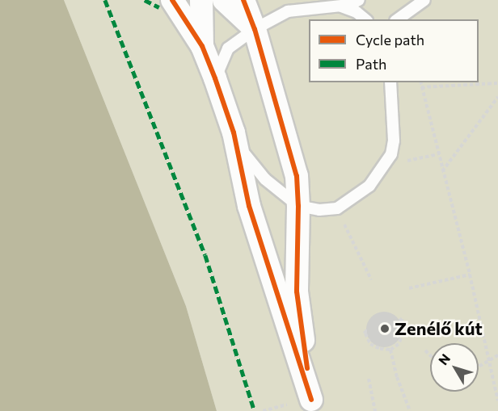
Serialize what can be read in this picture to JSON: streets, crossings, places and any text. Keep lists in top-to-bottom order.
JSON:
{
  "places": ["Zenélő kút"],
  "legend": ["Cycle path", "Path"],
  "north": "top left"
}
